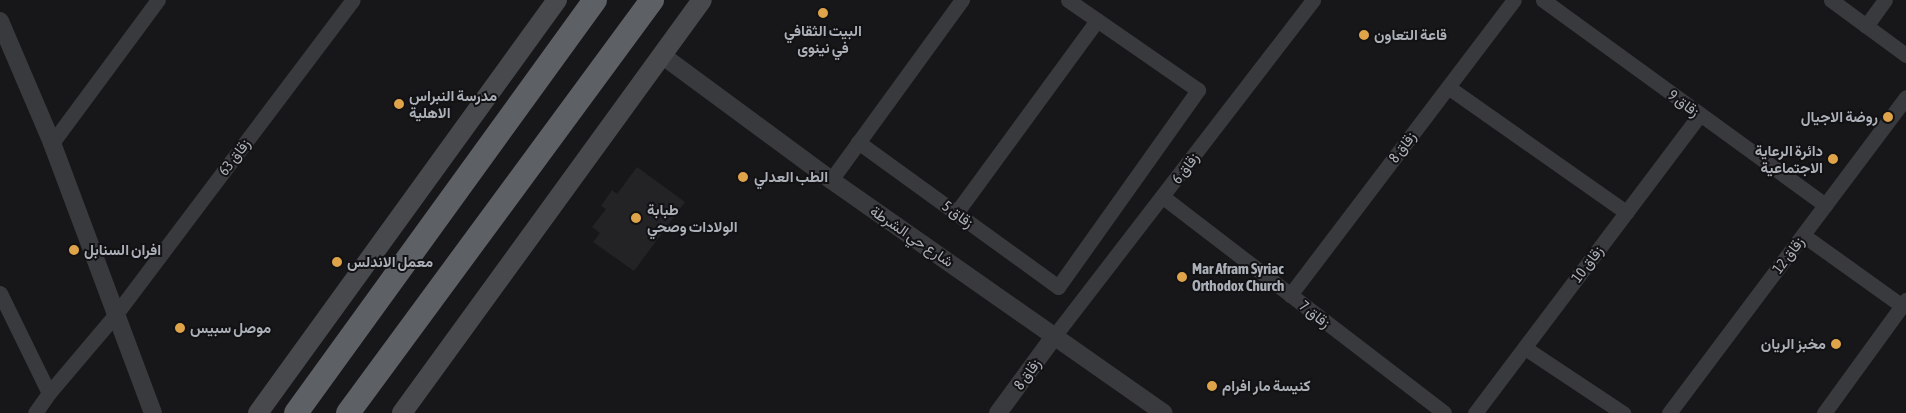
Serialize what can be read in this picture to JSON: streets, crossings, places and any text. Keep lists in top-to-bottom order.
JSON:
{
  "streets": {
    "street": [
      "زقاق 9",
      "زقاق 8",
      "زقاق 63",
      "زقاق 6",
      "زقاق 5",
      "شارع حي الشرطة",
      "زقاق 12",
      "زقاق 10",
      "زقاق 7"
    ]
  },
  "crossings": [
    ["زقاق 9", "زقاق 12"],
    ["زقاق 9", "زقاق 10"],
    ["زقاق 8", "زقاق 6"],
    ["زقاق 8", "شارع حي الشرطة"],
    ["زقاق 8", "زقاق 7"],
    ["زقاق 6", "شارع حي الشرطة"],
    ["زقاق 6", "زقاق 7"]
  ],
  "places": [
    "البيت الثقافي في نينوى",
    "قاعة التعاون",
    "مدرسة النبراس الاهلية",
    "روضة الاجيال",
    "دائرة الرعاية الاجتماعية",
    "الطب العدلي",
    "طبابة الولادات وصحي",
    "افران السنابل",
    "معمل الاندلس",
    "Mar Afram Syriac Orthodox Church",
    "موصل سبيس",
    "مخبز الريان",
    "كنيسة مار افرام"
  ]
}
